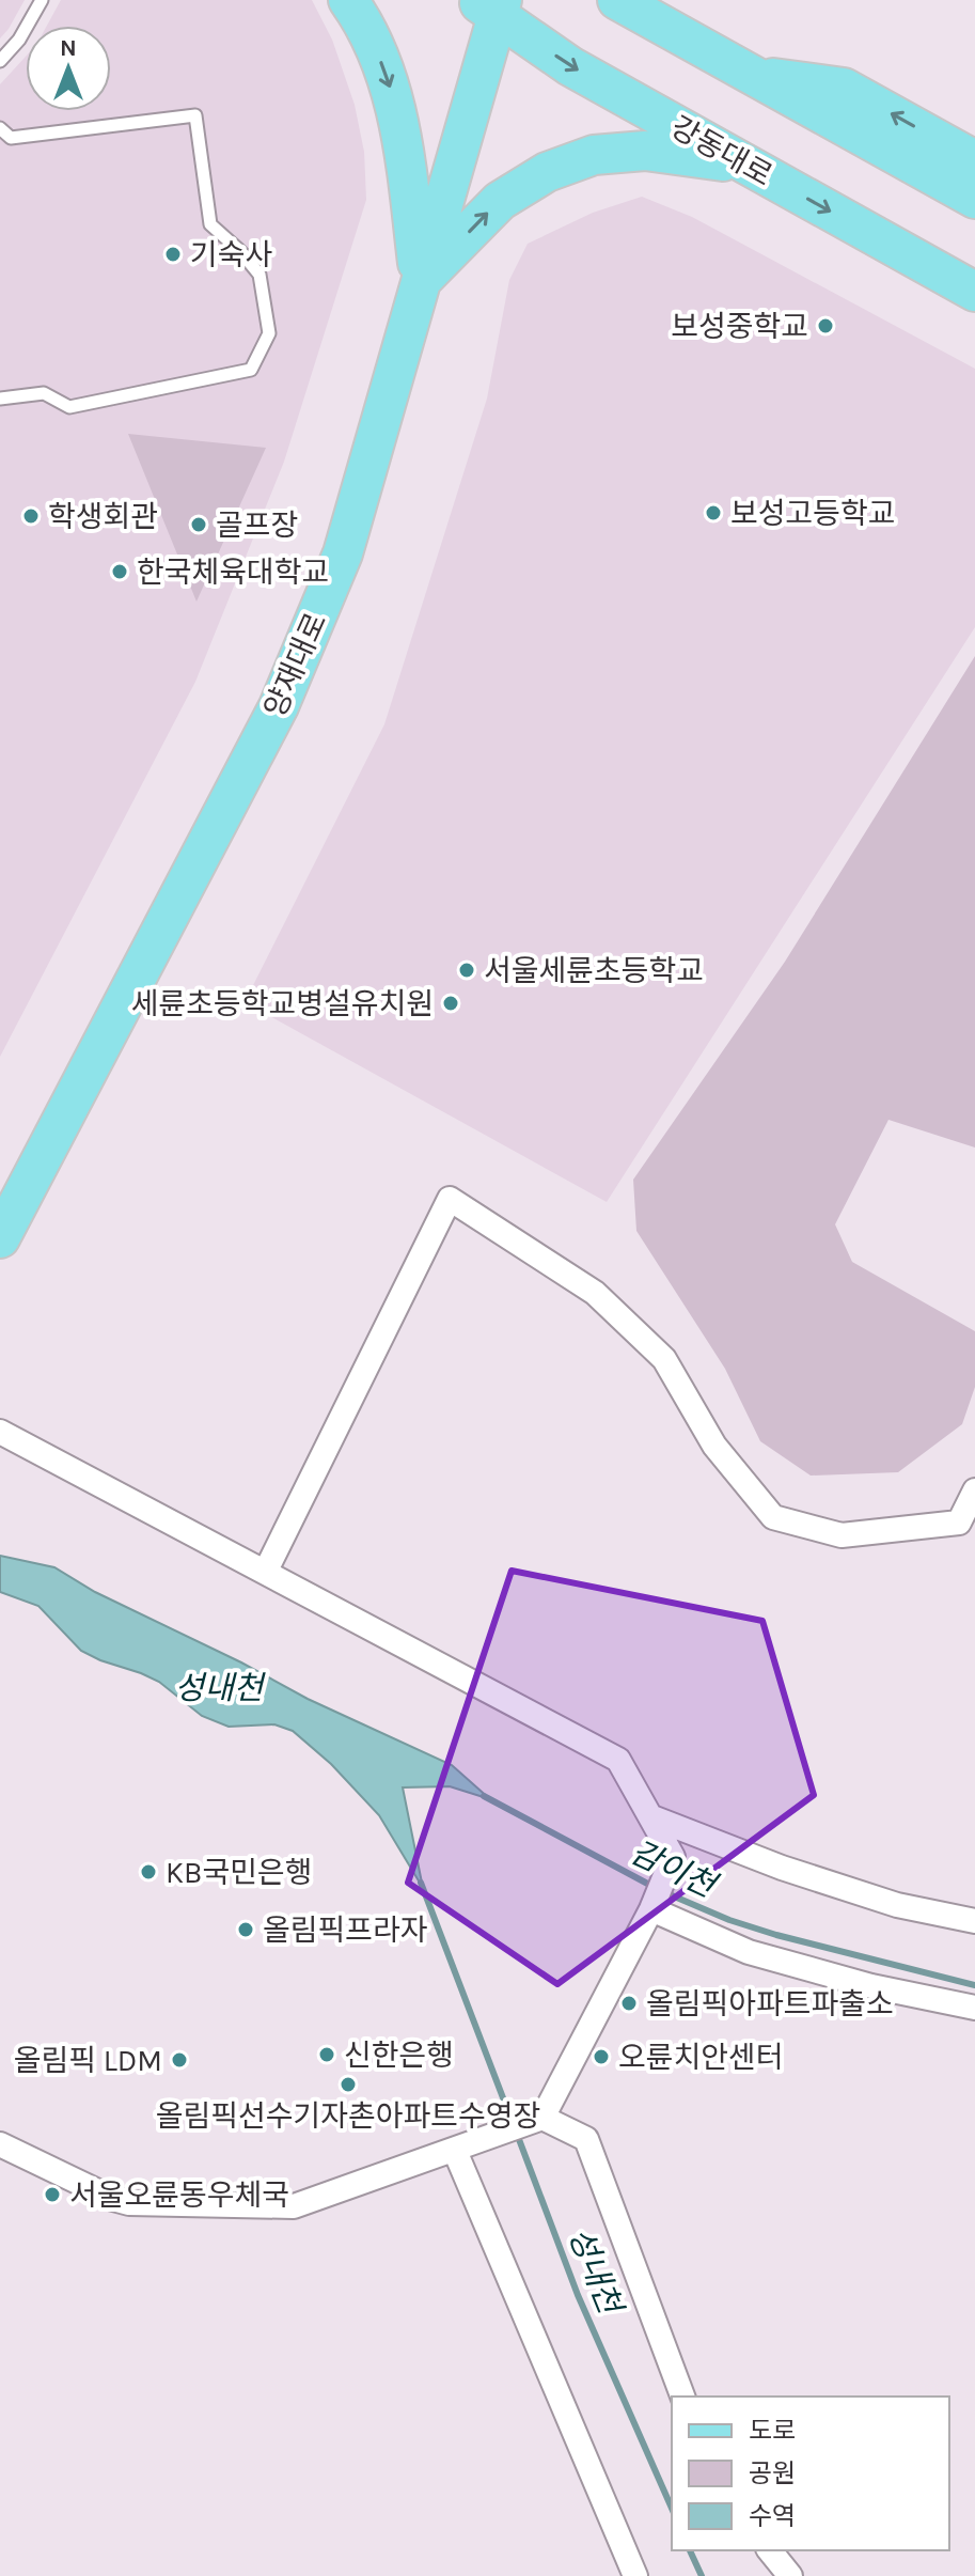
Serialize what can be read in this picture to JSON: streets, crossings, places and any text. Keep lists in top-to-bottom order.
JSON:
{
  "streets": {
    "main road": ["강동대로", "양재대로"]
  },
  "crossings": [
    ["강동대로", "양재대로"]
  ],
  "water": ["성내천", "감이천"],
  "places": [
    "기숙사",
    "보성중학교",
    "보성고등학교",
    "학생회관",
    "골프장",
    "한국체육대학교",
    "서울세륜초등학교",
    "세륜초등학교병설유치원",
    "KB국민은행",
    "올림픽프라자",
    "올림픽아파트파출소",
    "신한은행",
    "오륜치안센터",
    "올림픽 LDM",
    "올림픽선수기자촌아파트수영장",
    "서울오륜동우체국"
  ],
  "legend": ["도로", "공원", "수역"],
  "north": "top"
}
